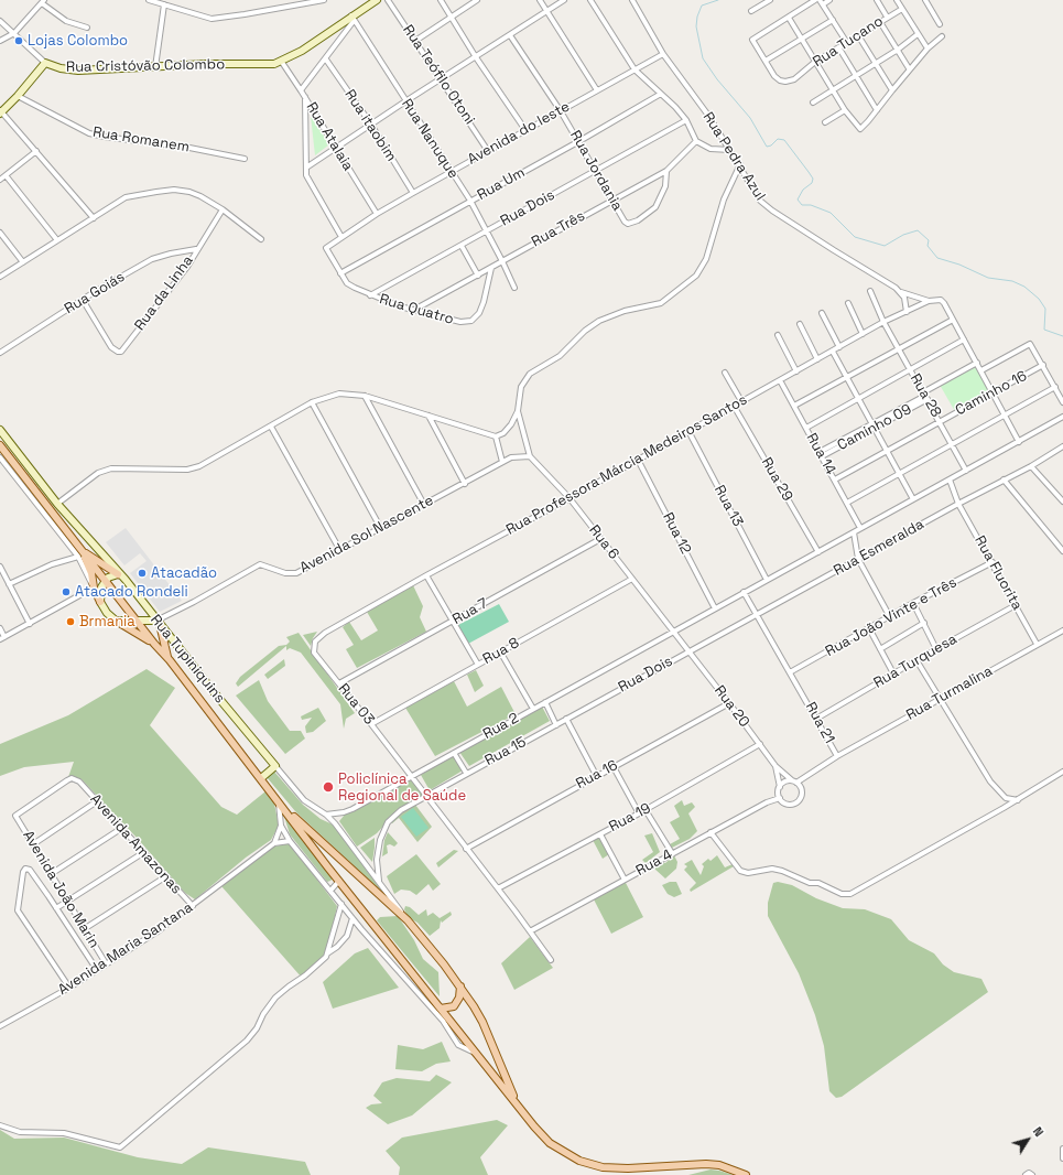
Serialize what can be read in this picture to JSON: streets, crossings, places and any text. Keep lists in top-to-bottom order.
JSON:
{
  "streets": {
    "street": [
      "Rua Tucano",
      "Rua Cristóvão Colombo",
      "Rua Teófilo Otoni",
      "Rua itaobim",
      "Avenida do leste",
      "Rua Atalaia",
      "Rua Nanuque",
      "Rua Romanem",
      "Rua Pedra Azul",
      "Rua Jordania",
      "Rua Um",
      "Rua Dois",
      "Rua Três",
      "Rua Goiás",
      "Rua da Linha",
      "Rua Quatro",
      "Caminho 16",
      "Rua 28",
      "Caminho 09",
      "Rua 14",
      "Rua Professora Márcia Medeiros Santos",
      "Rua 29",
      "Rua 13",
      "Rua 12",
      "Avenida Sol Nascente",
      "Rua 6",
      "Rua Esmeralda",
      "Rua Fluorita",
      "Rua 7",
      "Rua João Vinte e Três",
      "Rua 8",
      "Rua Tupiniquins",
      "Rua Turquesa",
      "Rua Turmalina",
      "Rua 03",
      "Rua 20",
      "Rua 21",
      "Rua 2",
      "Rua 15",
      "Rua 16",
      "Rua 19",
      "Avenida Amazonas",
      "Rua 4",
      "Avenida João Marin",
      "Avenida Maria Santana"
    ]
  },
  "crossings": [
    ["Rua Cristóvão Colombo", "Rua Atalaia"],
    ["Rua Cristóvão Colombo", "Rua Nanuque"],
    ["Rua Teófilo Otoni", "Avenida do leste"],
    ["Rua itaobim", "Avenida do leste"],
    ["Avenida do leste", "Rua Atalaia"],
    ["Avenida do leste", "Rua Nanuque"],
    ["Avenida do leste", "Rua Pedra Azul"],
    ["Avenida do leste", "Rua Jordania"],
    ["Avenida do leste", "Rua Quatro"],
    ["Rua Nanuque", "Rua Um"],
    ["Rua Nanuque", "Rua Dois"],
    ["Rua Nanuque", "Rua Três"],
    ["Rua Pedra Azul", "Rua Professora Márcia Medeiros Santos"],
    ["Rua Jordania", "Rua Um"],
    ["Rua Jordania", "Rua Dois"],
    ["Rua Jordania", "Rua Três"],
    ["Rua Um", "Rua Quatro"],
    ["Rua Dois", "Rua Quatro"],
    ["Rua Dois", "Rua Esmeralda"],
    ["Rua Dois", "Rua 20"],
    ["Rua Dois", "Rua 15"],
    ["Rua Três", "Rua Quatro"],
    ["Rua Goiás", "Rua da Linha"],
    ["Caminho 16", "Rua 28"],
    ["Caminho 16", "Rua 14"],
    ["Rua 28", "Caminho 09"],
    ["Rua 28", "Rua Professora Márcia Medeiros Santos"],
    ["Rua 28", "Rua 2"],
    ["Caminho 09", "Rua 14"],
    ["Rua 14", "Rua Professora Márcia Medeiros Santos"],
    ["Rua 14", "Rua 2"],
    ["Rua Professora Márcia Medeiros Santos", "Rua 29"],
    ["Rua Professora Márcia Medeiros Santos", "Rua 13"],
    ["Rua Professora Márcia Medeiros Santos", "Rua 12"],
    ["Rua Professora Márcia Medeiros Santos", "Rua 6"],
    ["Rua Professora Márcia Medeiros Santos", "Rua 03"],
    ["Rua 29", "Rua 2"],
    ["Rua 13", "Rua 2"],
    ["Rua 12", "Rua 2"],
    ["Avenida Sol Nascente", "Rua 6"],
    ["Avenida Sol Nascente", "Rua Tupiniquins"],
    ["Rua 6", "Rua 7"],
    ["Rua 6", "Rua 8"],
    ["Rua 6", "Rua 20"],
    ["Rua 6", "Rua 2"],
    ["Rua Esmeralda", "Rua Fluorita"],
    ["Rua Esmeralda", "Rua 21"],
    ["Rua Fluorita", "Rua João Vinte e Três"],
    ["Rua Fluorita", "Rua Turquesa"],
    ["Rua Fluorita", "Rua Turmalina"],
    ["Rua Fluorita", "Rua 2"],
    ["Rua 7", "Rua 03"],
    ["Rua João Vinte e Três", "Rua 21"],
    ["Rua 8", "Rua 03"],
    ["Rua Turquesa", "Rua 21"],
    ["Rua Turmalina", "Rua 21"],
    ["Rua 03", "Rua 2"],
    ["Rua 20", "Rua 21"],
    ["Rua 20", "Rua 2"],
    ["Rua 20", "Rua 16"],
    ["Rua 20", "Rua 19"],
    ["Rua 20", "Rua 4"],
    ["Rua 21", "Rua 2"],
    ["Rua 21", "Rua 4"],
    ["Avenida Amazonas", "Avenida João Marin"],
    ["Avenida Amazonas", "Avenida Maria Santana"],
    ["Avenida João Marin", "Avenida Maria Santana"]
  ],
  "places": [
    "Lojas Colombo",
    "Atacadão",
    "Atacado Rondeli",
    "Brmania",
    "Policlínica Regional de Saúde"
  ],
  "north": "top right"
}
